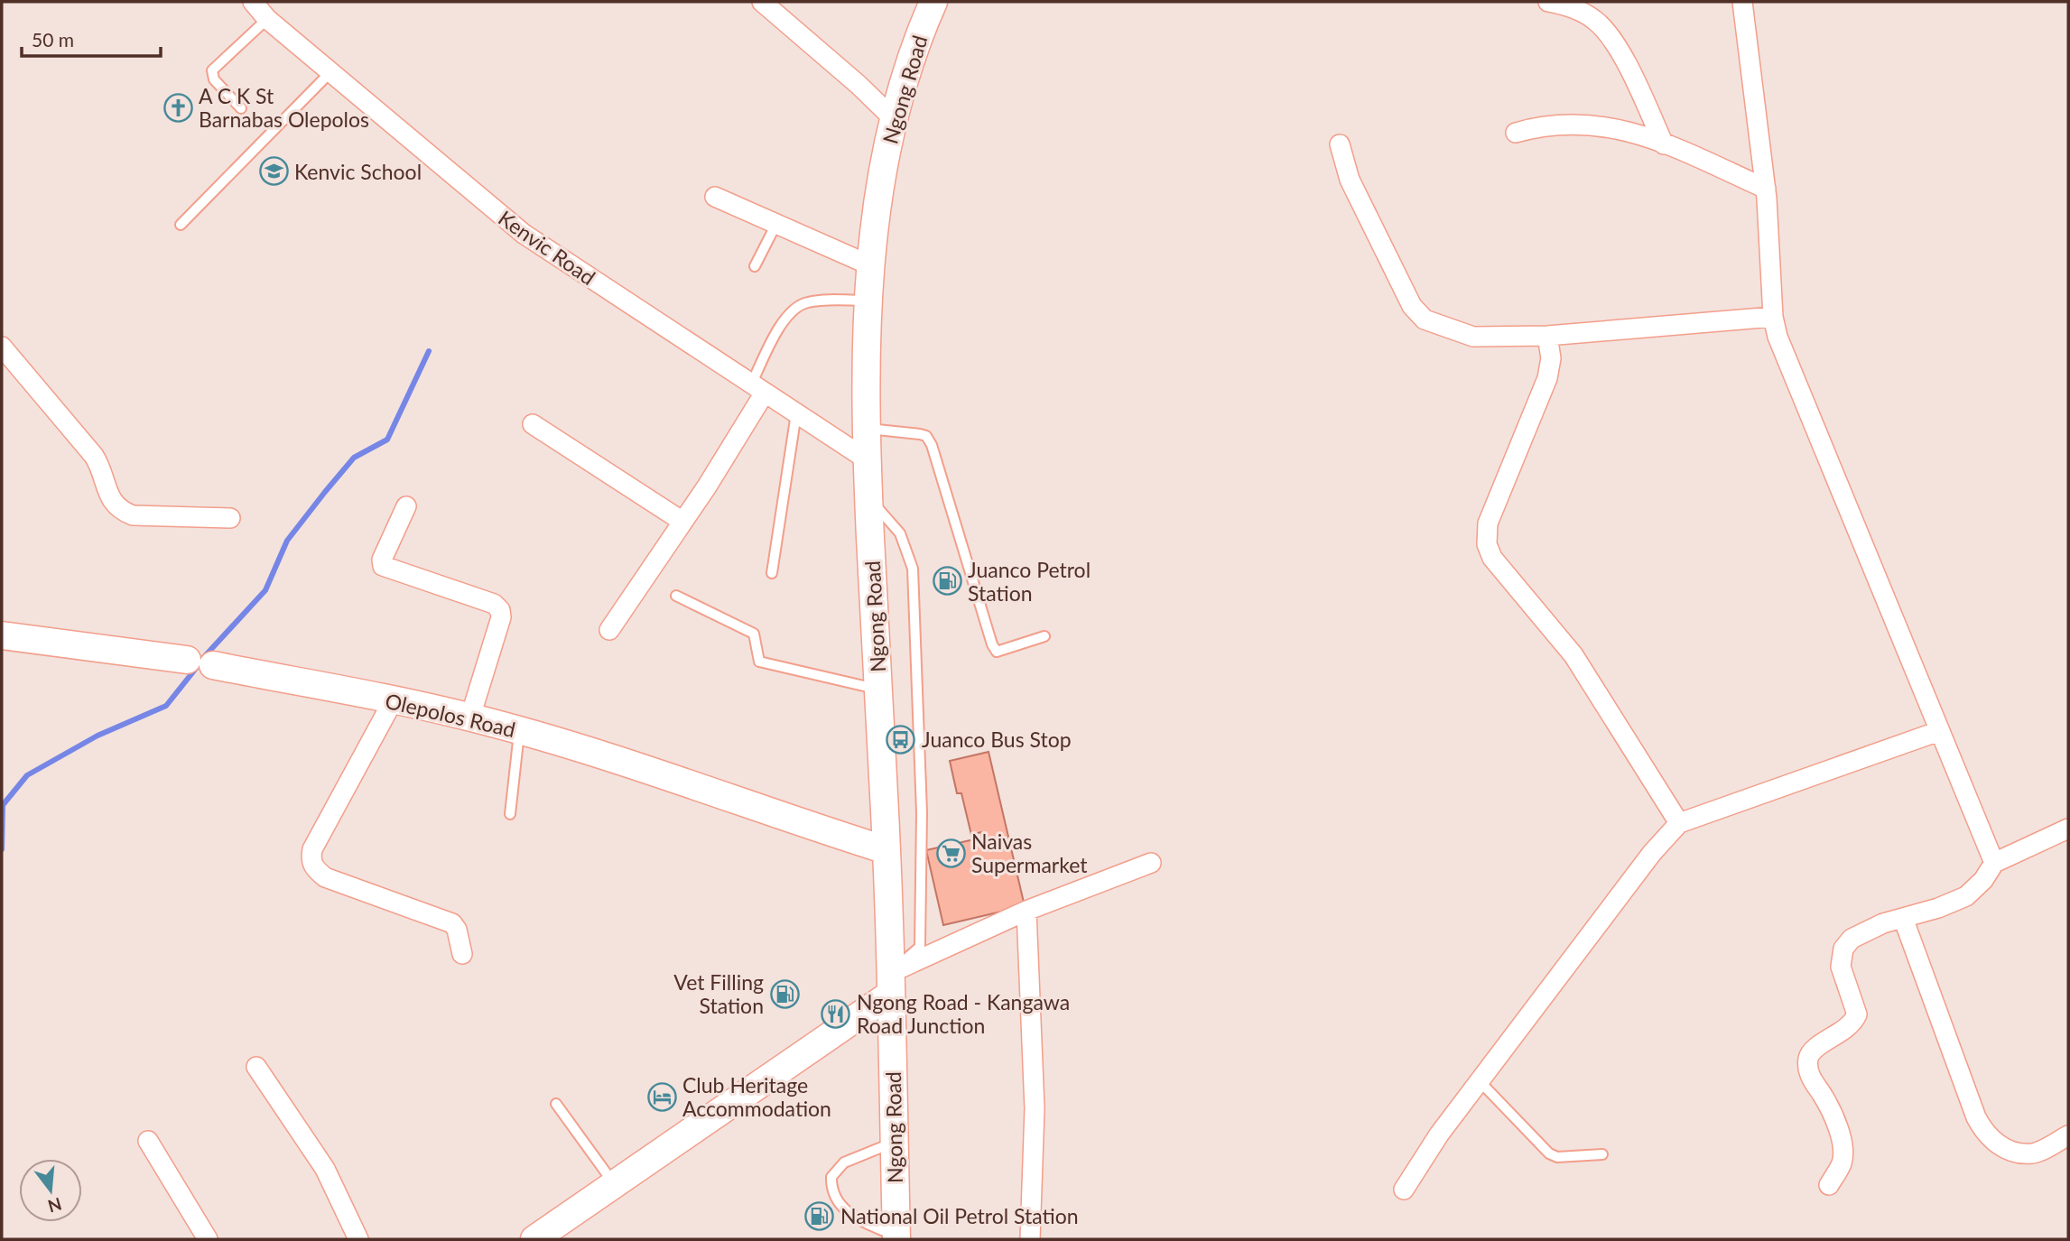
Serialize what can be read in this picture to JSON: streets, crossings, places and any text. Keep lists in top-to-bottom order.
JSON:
{
  "streets": {
    "street": ["Ngong Road", "Kenvic Road", "Olepolos Road"]
  },
  "crossings": [
    ["Ngong Road", "Kenvic Road"],
    ["Ngong Road", "Olepolos Road"]
  ],
  "places": {
    "church": ["A C K St Barnabas Olepolos"],
    "school or university": ["Kenvic School"],
    "fuel station": ["Juanco Petrol Station", "Vet Filling Station", "National Oil Petrol Station"],
    "bus stop": ["Juanco Bus Stop"],
    "supermarket": ["Naivas Supermarket"],
    "restaurant": ["Ngong Road - Kangawa Road Junction"],
    "hotel": ["Club Heritage Accommodation"]
  },
  "scale_bar": "50 m",
  "north": "bottom"
}
